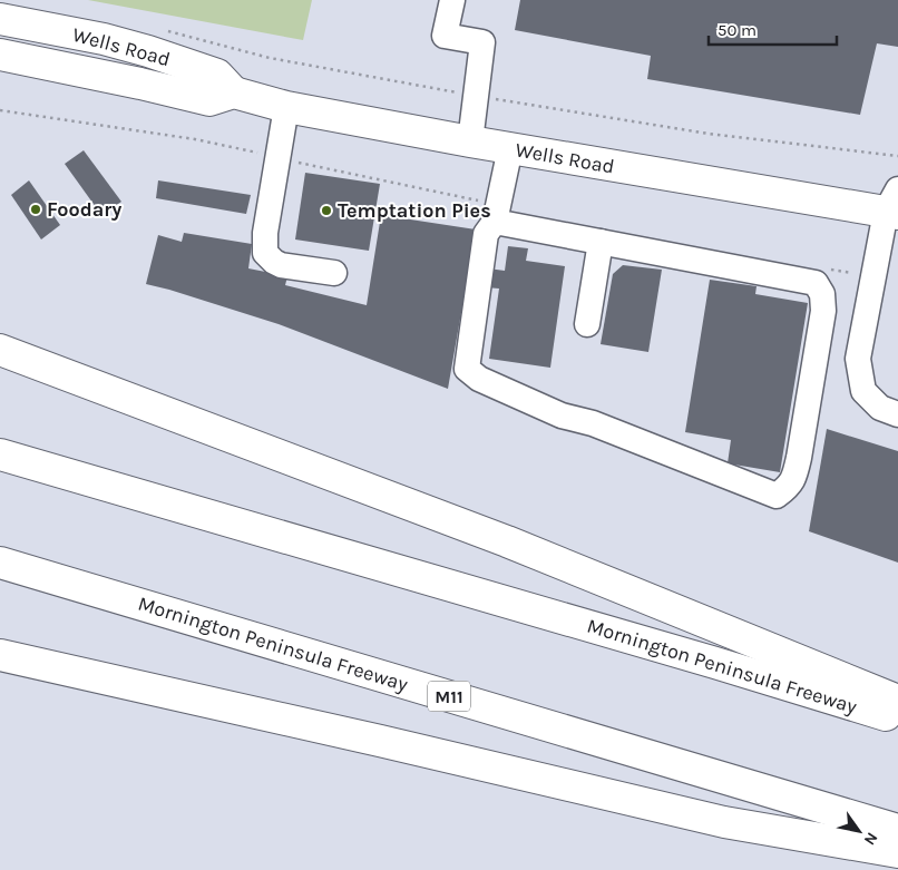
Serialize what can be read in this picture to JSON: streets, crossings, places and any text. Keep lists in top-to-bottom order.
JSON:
{
  "streets": {
    "main road": ["Wells Road", "Mornington Peninsula Freeway", "M11"]
  },
  "places": ["Foodary", "Temptation Pies"],
  "scale_bar": "50 m",
  "north": "bottom right"
}
